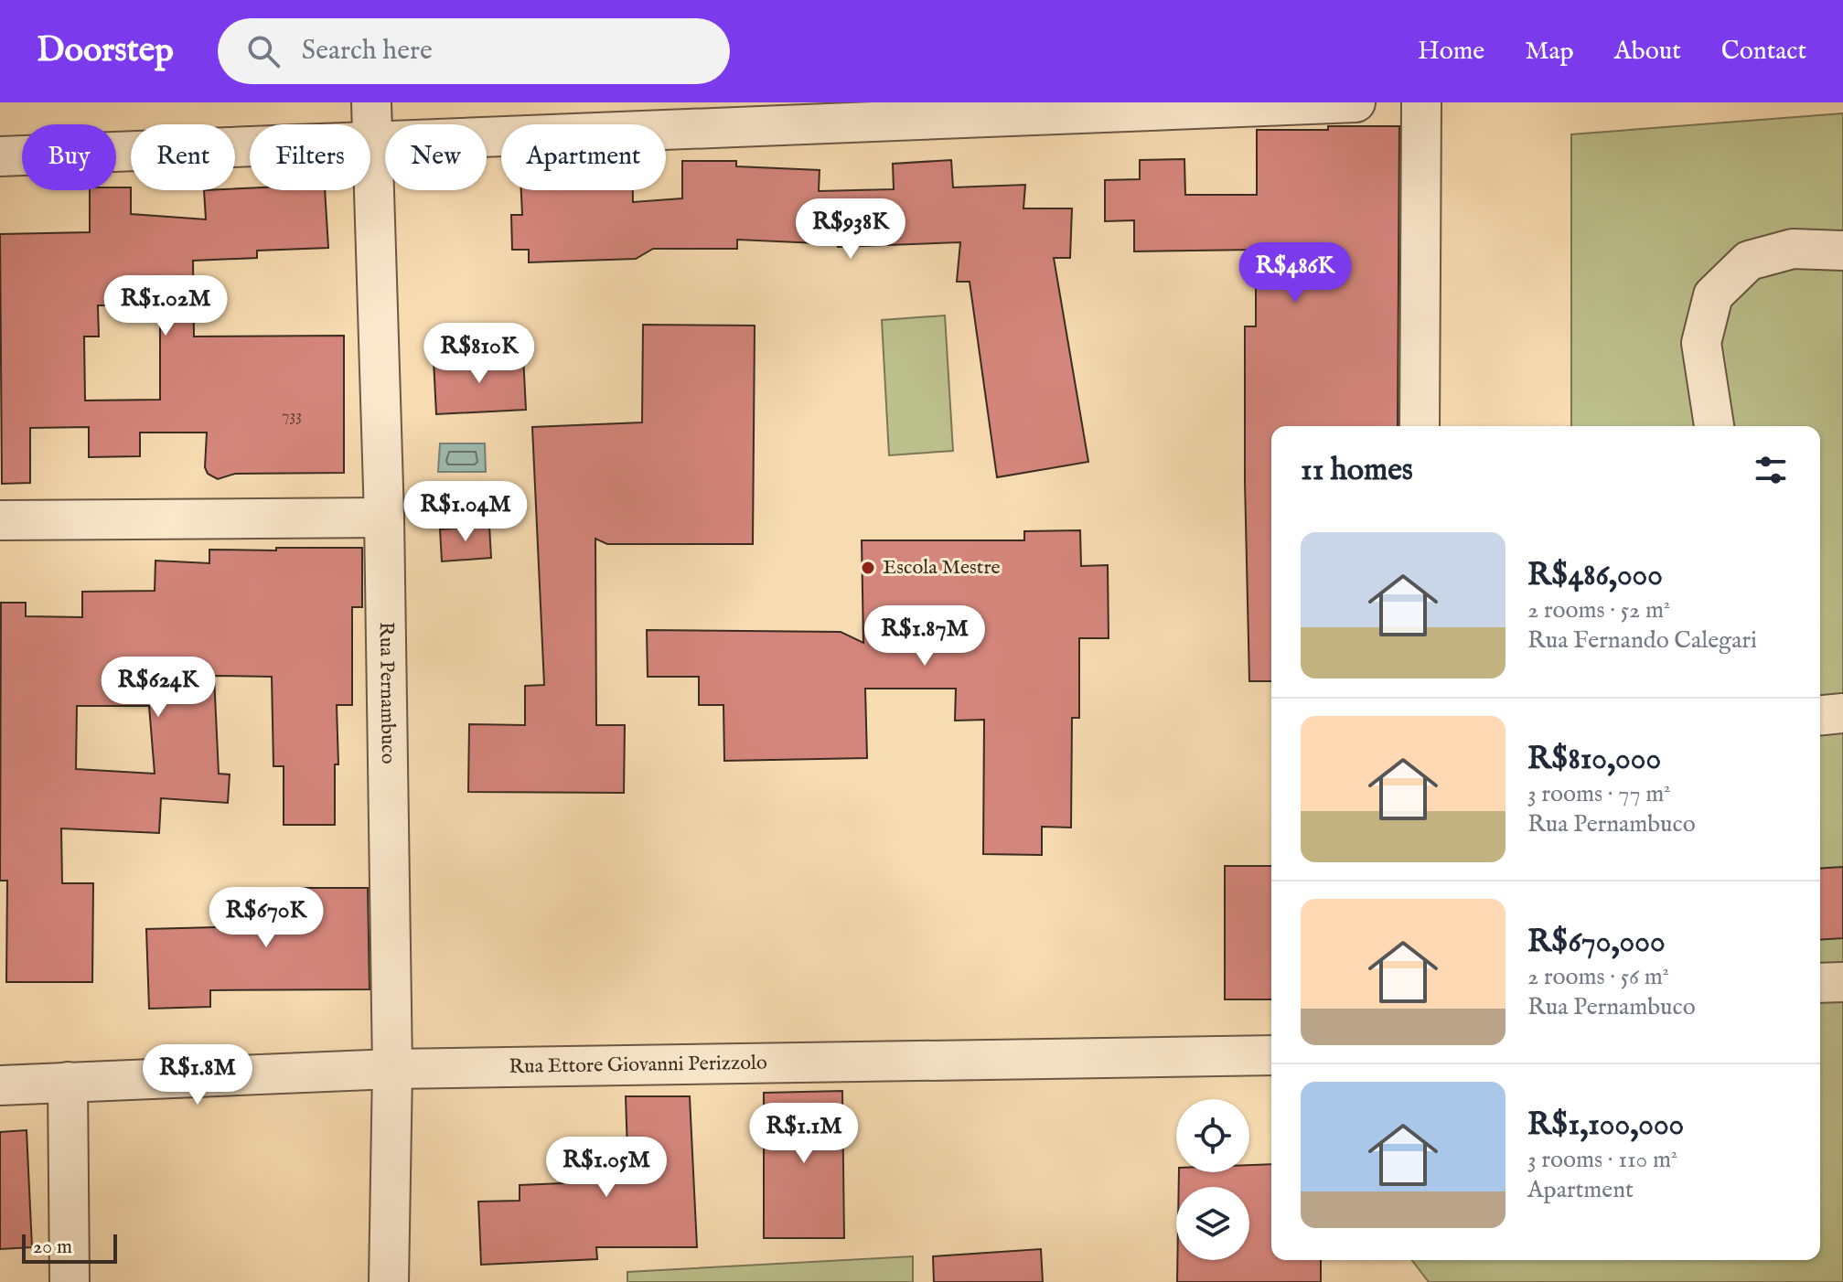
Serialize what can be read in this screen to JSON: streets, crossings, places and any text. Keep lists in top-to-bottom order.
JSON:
{
  "streets": {
    "street": ["Rua Pernambuco", "Rua Ettore Giovanni Perizzolo"]
  },
  "crossings": [
    ["Rua Pernambuco", "Rua Ettore Giovanni Perizzolo"]
  ],
  "places": ["Escola Mestre"],
  "house_numbers": ["733"],
  "scale_bar": "20 m",
  "page": {
    "header": "Doorstep",
    "search": "Search here",
    "nav": [
      "Home",
      "Map",
      "About",
      "Contact"
    ],
    "chip": [
      "Buy",
      "Rent",
      "Filters",
      "New",
      "Apartment"
    ],
    "price": [
      "R$938K",
      "R$486K",
      "R$1.02M",
      "R$810K",
      "R$1.04M",
      "R$1.87M",
      "R$624K",
      "R$670K",
      "R$1.8M",
      "R$1.1M",
      "R$1.05M"
    ],
    "heading": "11 homes",
    "list": [
      {
        "name": "R$486,000",
        "note": "2 rooms · 52 m² · Rua Fernando Calegari"
      },
      {
        "name": "R$810,000",
        "note": "3 rooms · 77 m² · Rua Pernambuco"
      },
      {
        "name": "R$670,000",
        "note": "2 rooms · 56 m² · Rua Pernambuco"
      },
      {
        "name": "R$1,100,000",
        "note": "3 rooms · 110 m² · Apartment"
      }
    ],
    "scale": "20 m"
  }
}
